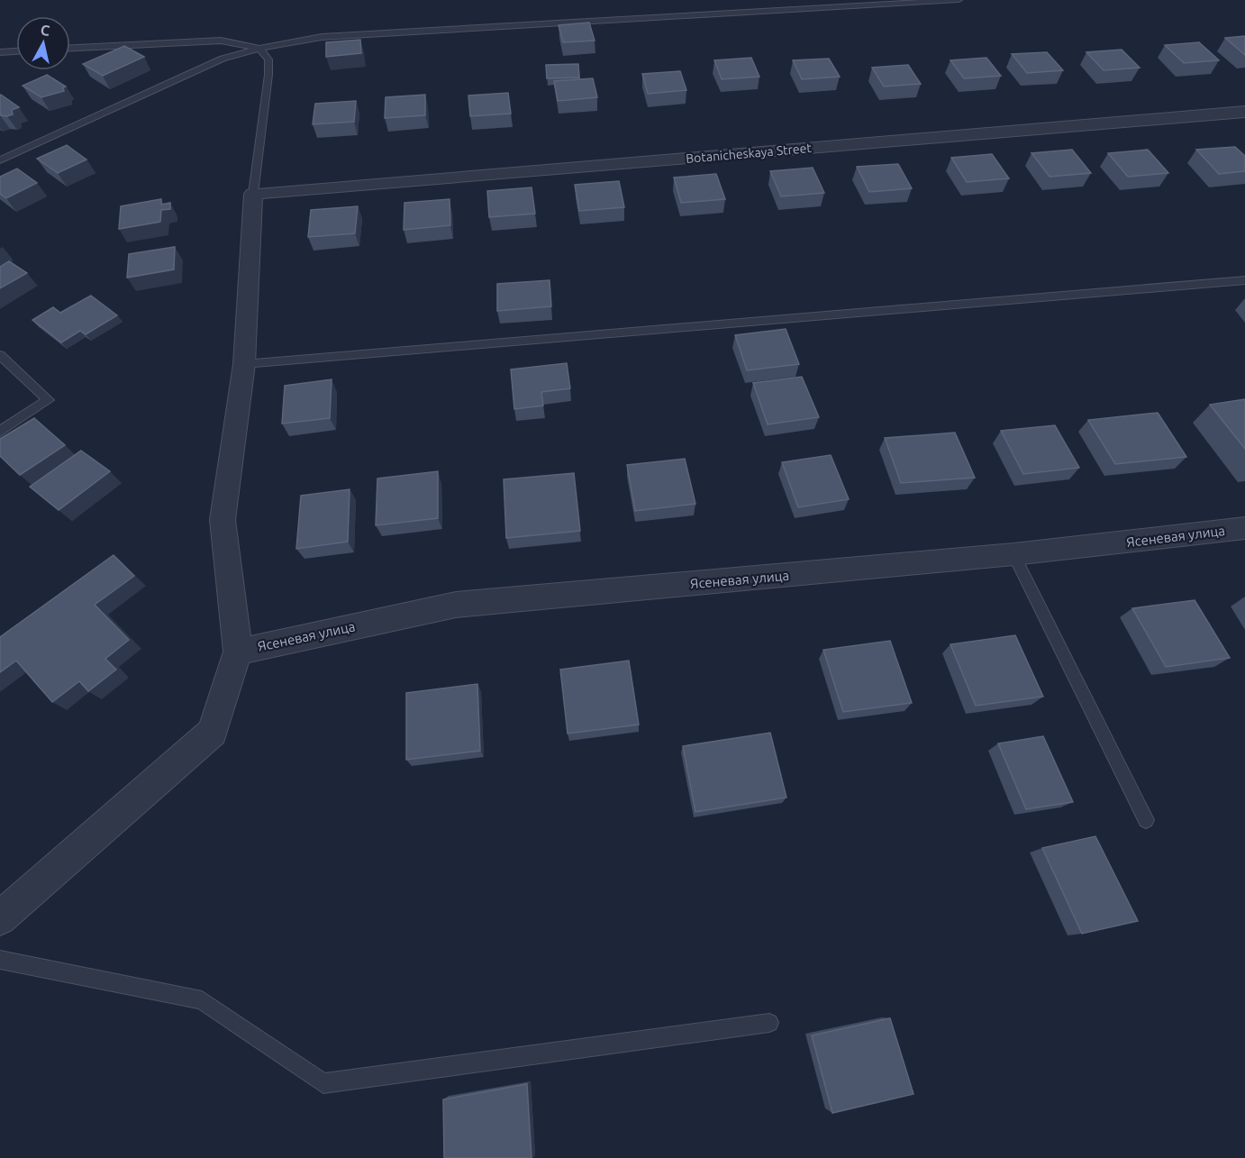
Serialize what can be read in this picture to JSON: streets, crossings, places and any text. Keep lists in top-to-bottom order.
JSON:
{
  "streets": {
    "street": ["Botanicheskaya Street", "Ясеневая улица"]
  },
  "north": "top"
}
